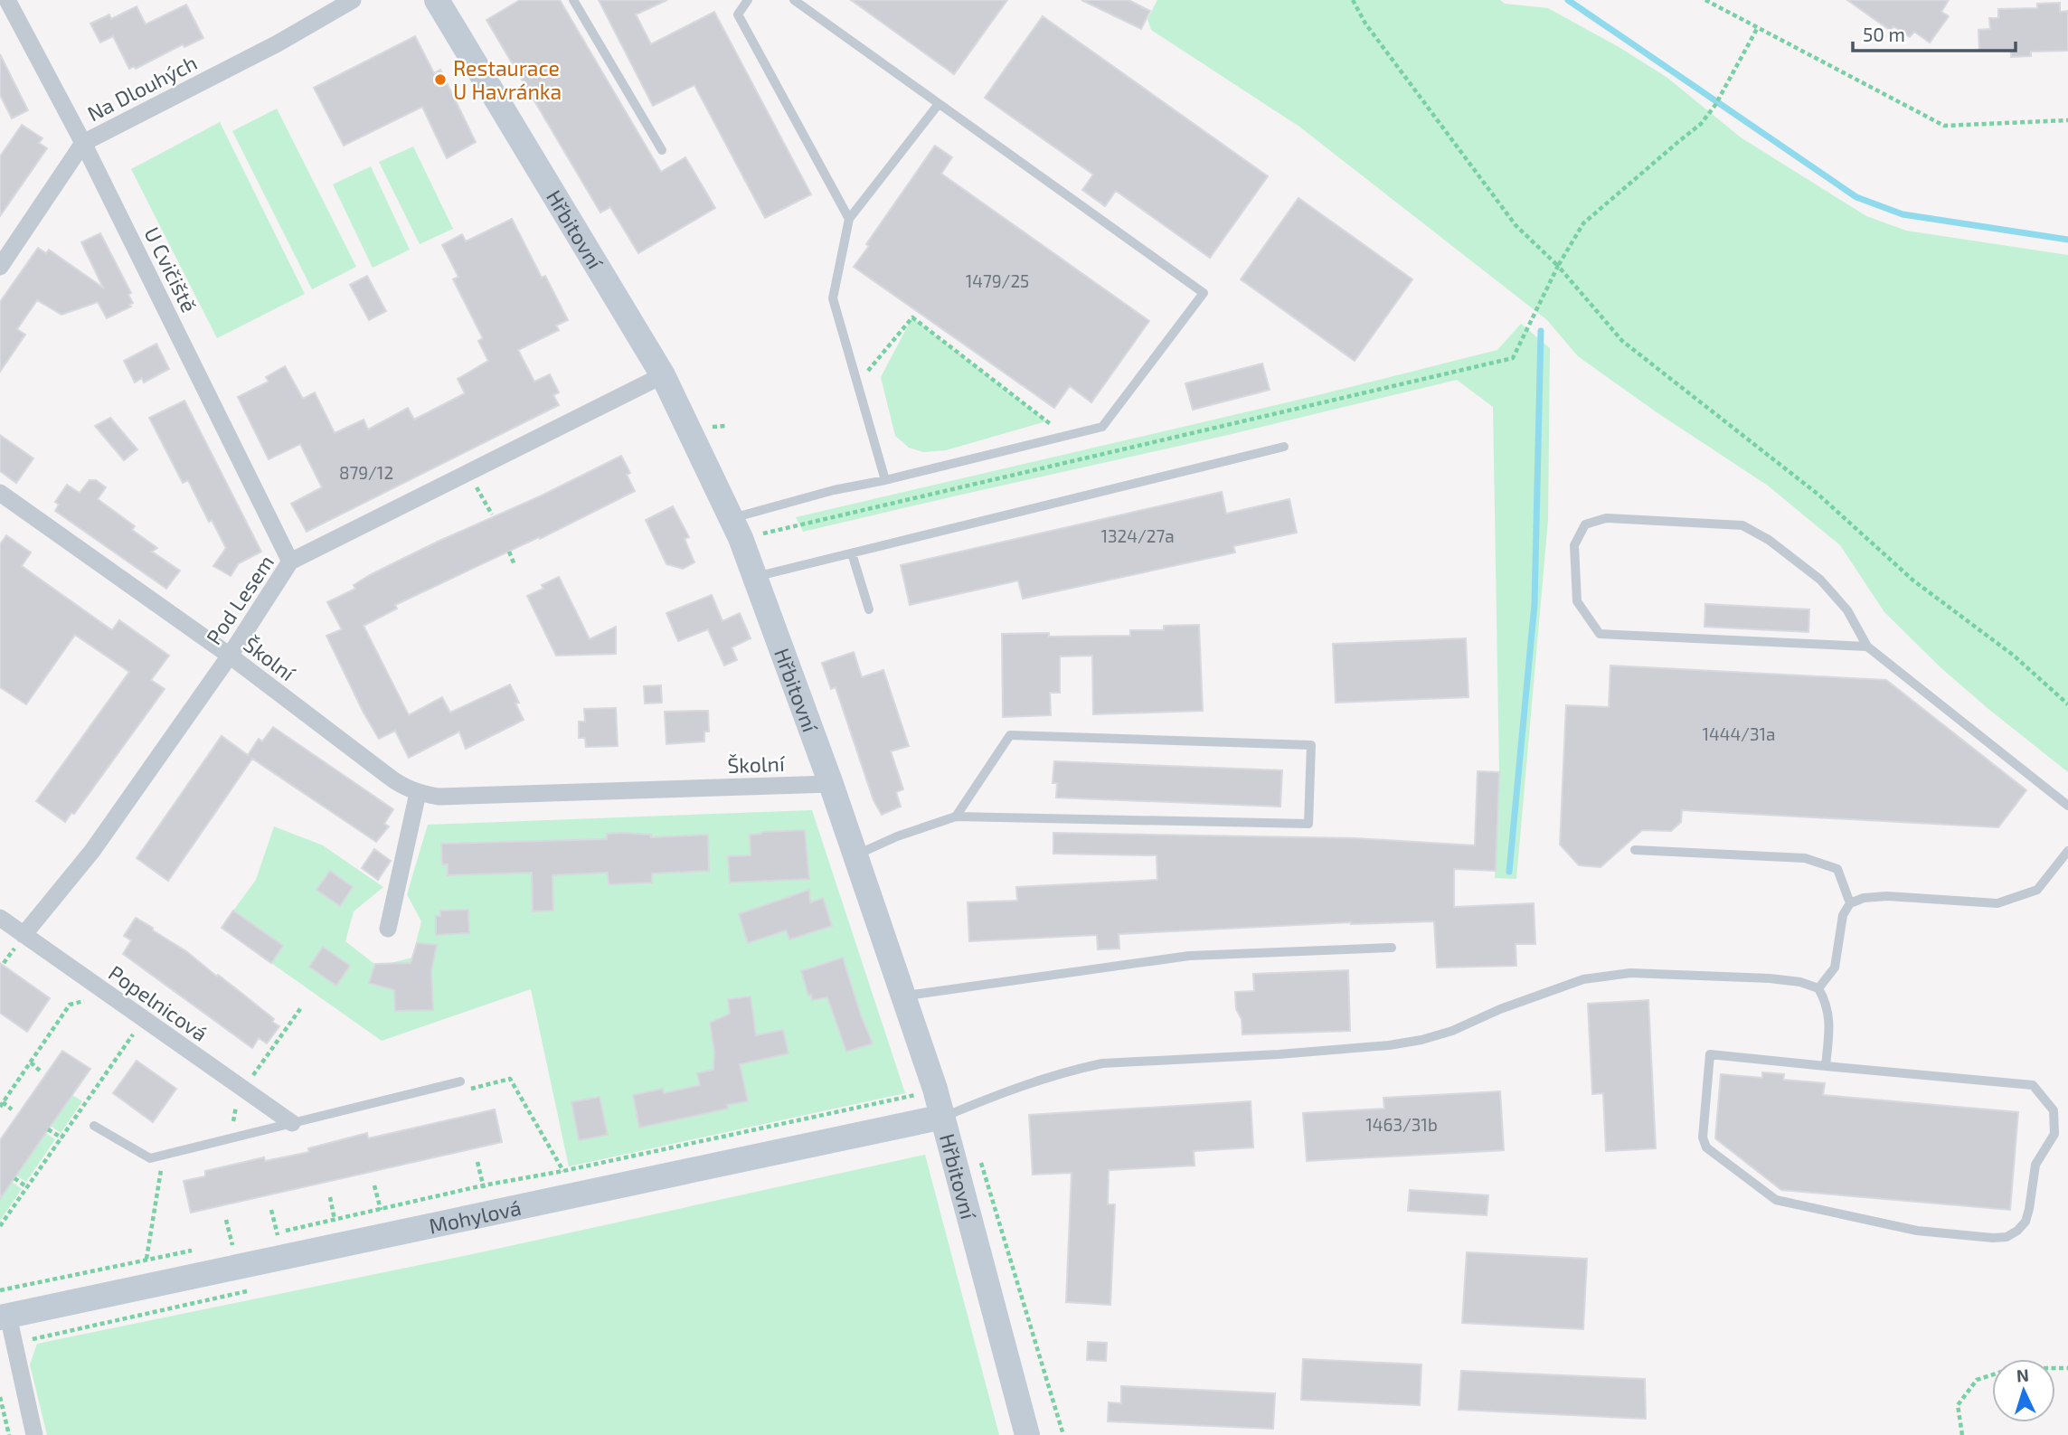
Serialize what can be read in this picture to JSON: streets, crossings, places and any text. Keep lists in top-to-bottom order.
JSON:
{
  "streets": {
    "street": [
      "Na Dlouhých",
      "Hřbitovní",
      "U Cvičiště",
      "Pod Lesem",
      "Školní",
      "Popelnicová",
      "Mohylová"
    ]
  },
  "crossings": [
    ["Na Dlouhých", "U Cvičiště"],
    ["Hřbitovní", "Pod Lesem"],
    ["Hřbitovní", "Školní"],
    ["Hřbitovní", "Mohylová"],
    ["U Cvičiště", "Pod Lesem"],
    ["Pod Lesem", "Školní"],
    ["Pod Lesem", "Popelnicová"]
  ],
  "places": ["Restaurace U Havránka"],
  "house_numbers": [
    "1479/25",
    "879/12",
    "1324/27a",
    "1444/31a",
    "1463/31b"
  ],
  "scale_bar": "50 m",
  "north": "top"
}
